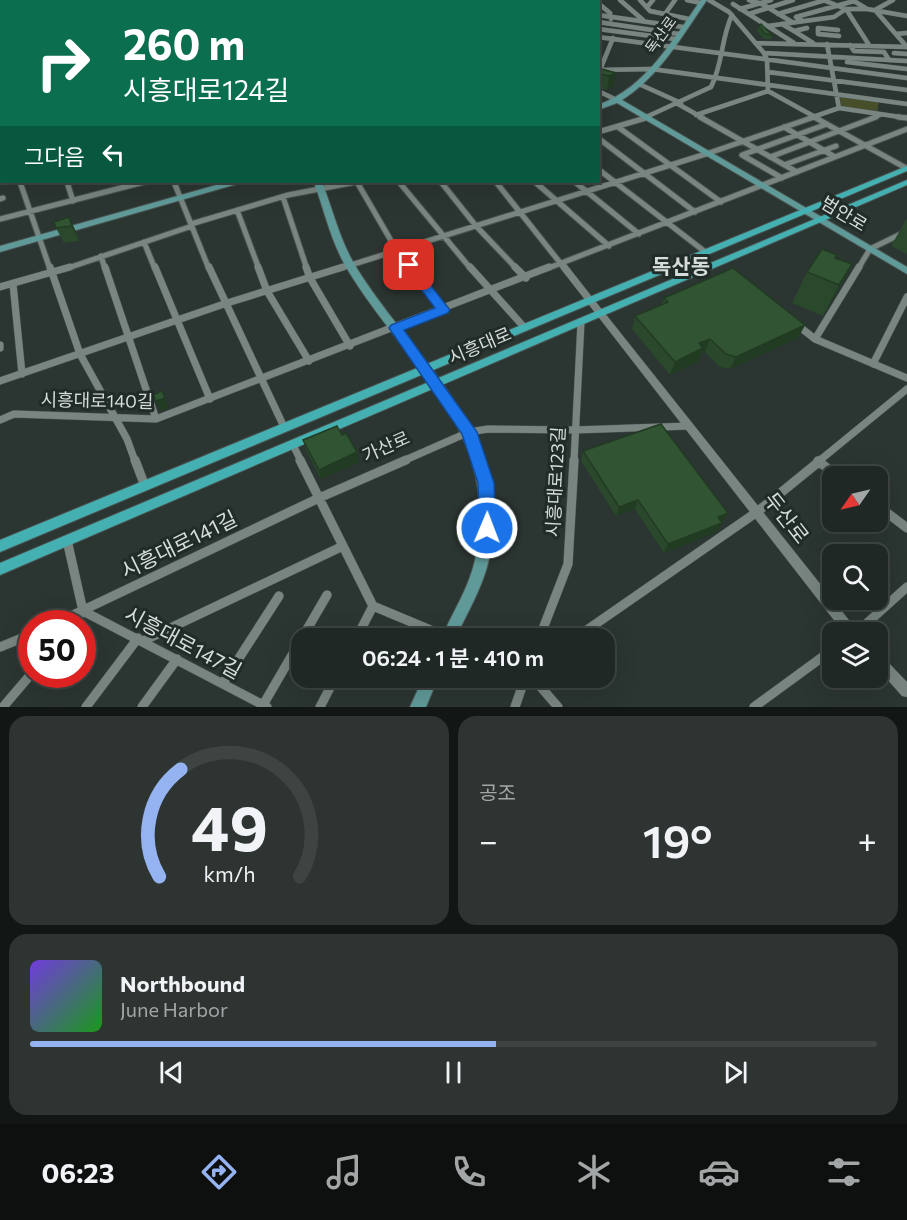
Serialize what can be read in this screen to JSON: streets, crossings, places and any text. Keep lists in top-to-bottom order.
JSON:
{
  "streets": {
    "main road": ["독산로", "범안로", "시흥대로"],
    "street": [
      "시흥대로140길",
      "가산로",
      "시흥대로123길",
      "두산로",
      "시흥대로141길",
      "시흥대로147길"
    ]
  },
  "crossings": [
    ["독산로", "범안로"],
    ["범안로", "시흥대로"],
    ["시흥대로", "시흥대로123길"],
    ["시흥대로", "두산로"],
    ["가산로", "시흥대로123길"],
    ["가산로", "시흥대로141길"]
  ],
  "districts": ["독산동"],
  "north": "bottom left",
  "page": {
    "turn": ["260 m", "시흥대로124길"],
    "then": "그다음",
    "limit": "50",
    "trip": "06:24 · 1 분 · 410 m",
    "tile": "공조",
    "heat": ["−", "19°", "+"],
    "song": ["Northbound", "June Harbor"],
    "tabs": "06:23",
    "gauge": ["49", "km/h"]
  }
}
